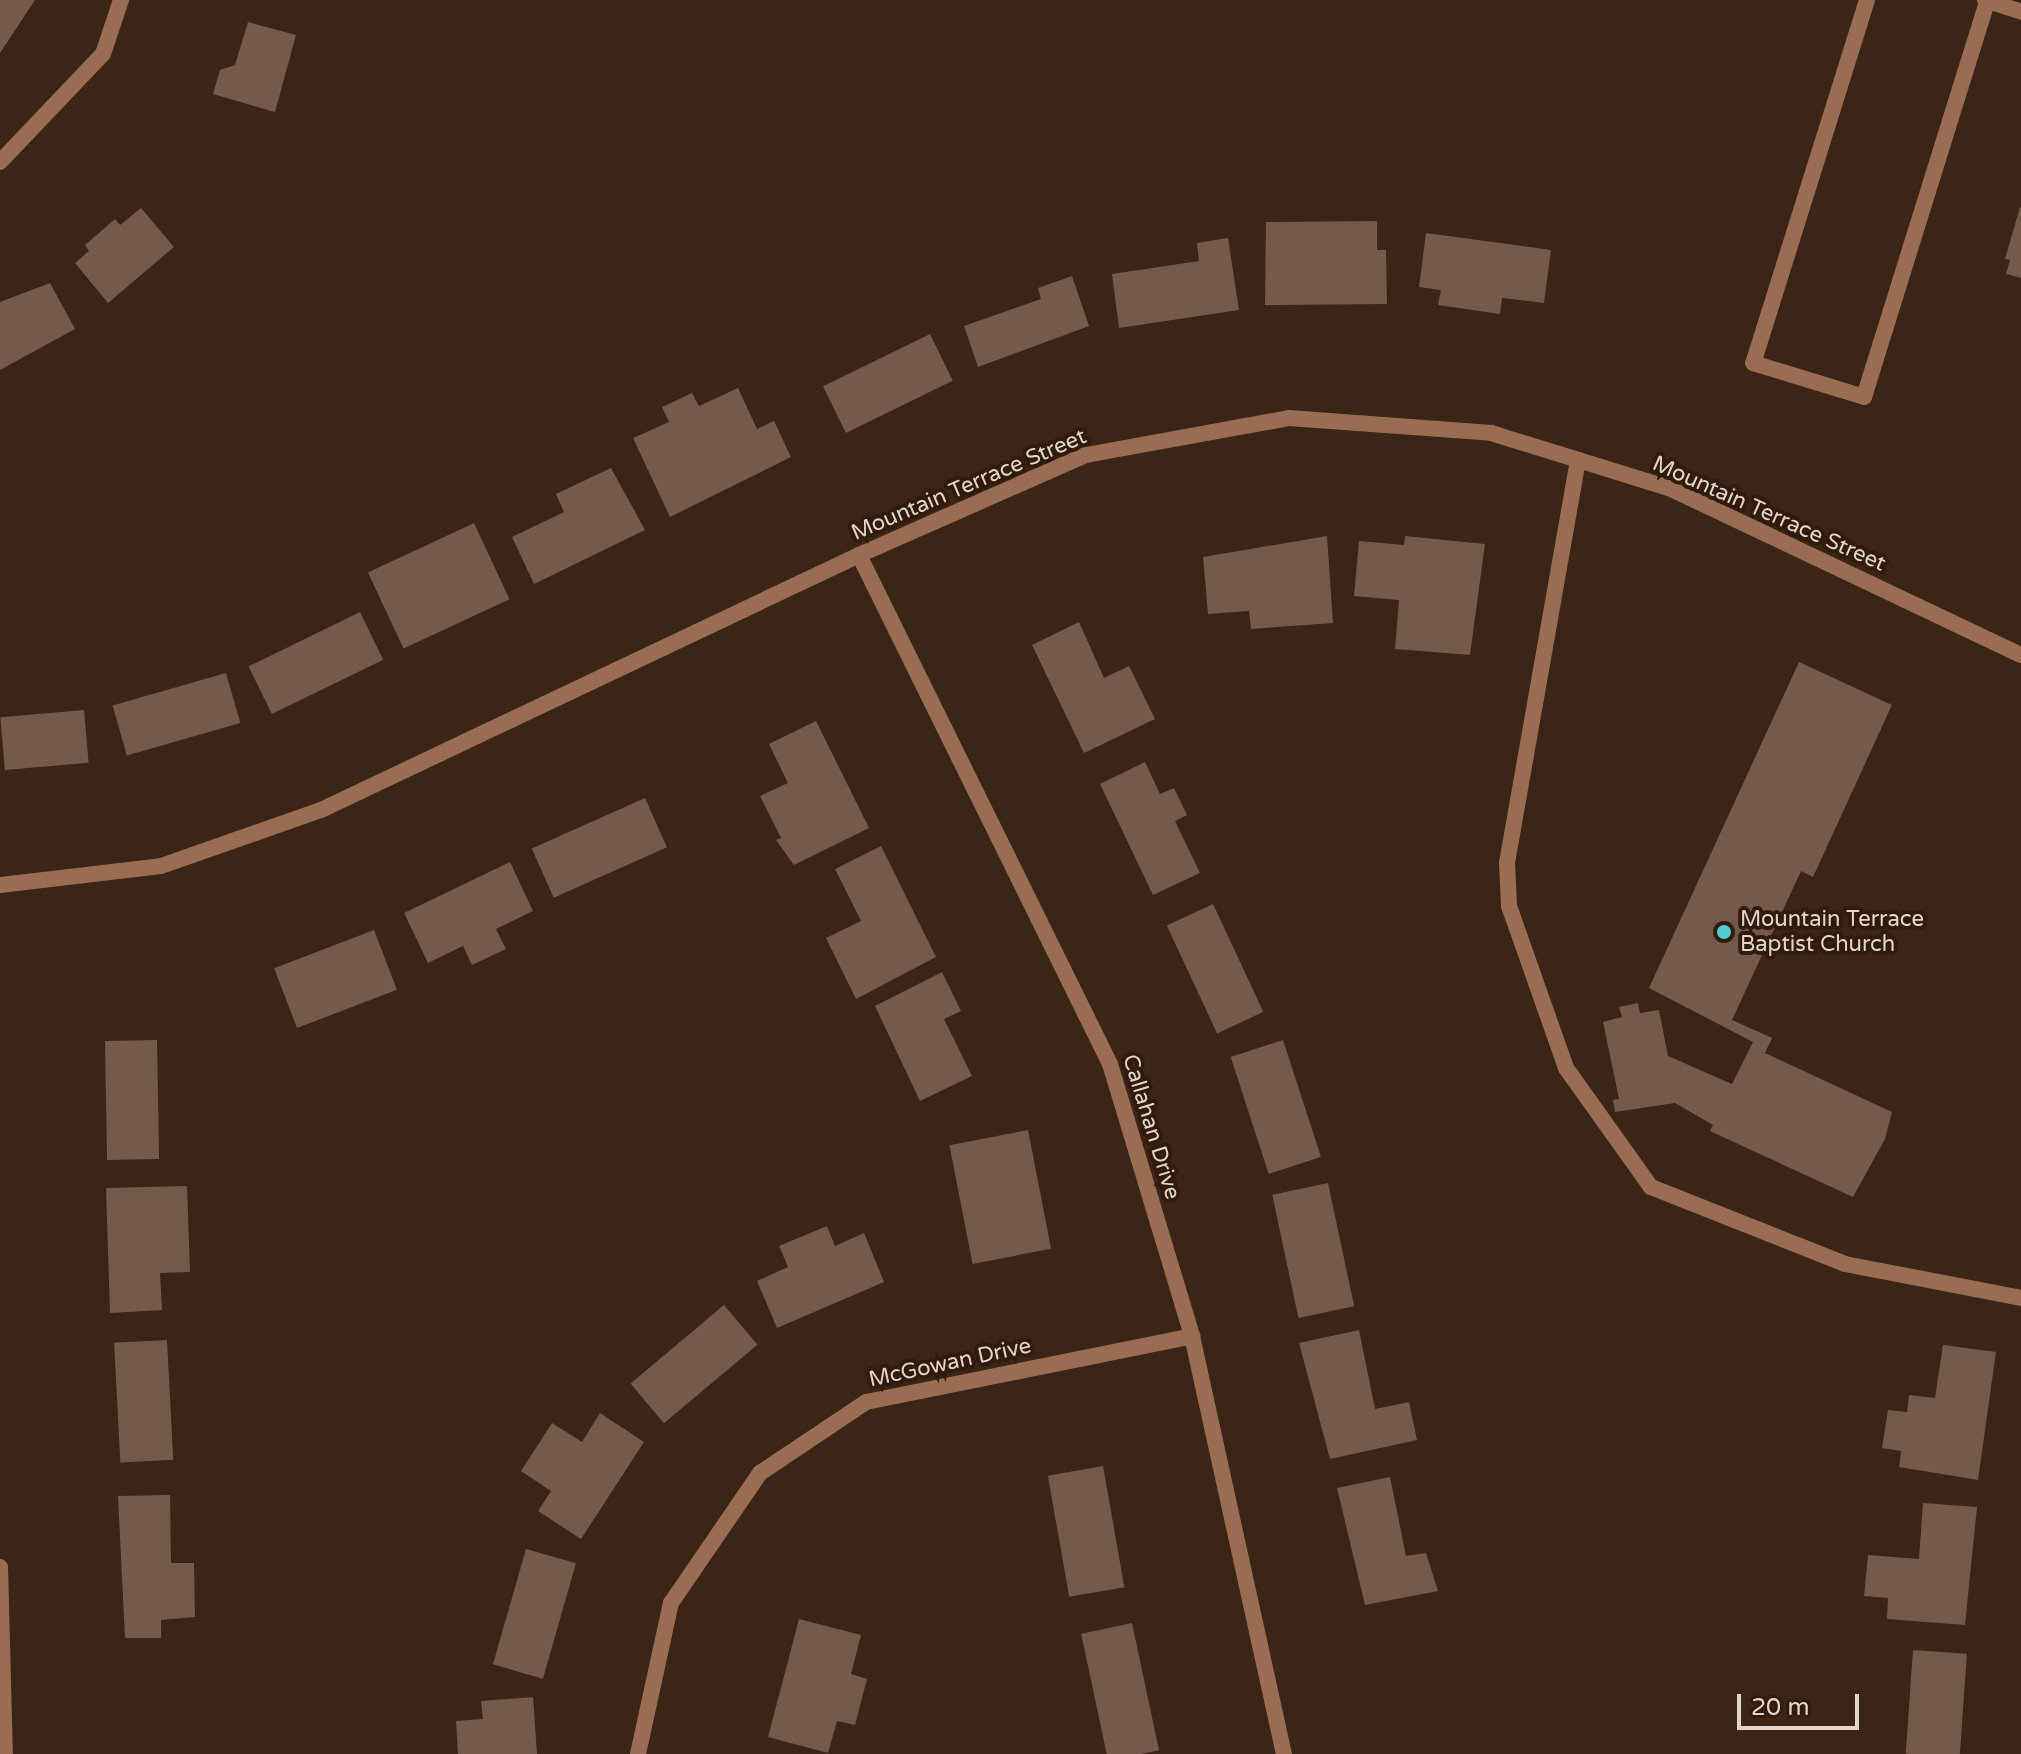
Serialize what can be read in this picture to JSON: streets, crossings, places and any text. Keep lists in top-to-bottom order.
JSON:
{
  "streets": {
    "street": ["Mountain Terrace Street", "Callahan Drive", "McGowan Drive"]
  },
  "crossings": [
    ["Mountain Terrace Street", "Callahan Drive"],
    ["Callahan Drive", "McGowan Drive"]
  ],
  "places": ["Mountain Terrace Baptist Church"],
  "scale_bar": "20 m"
}
